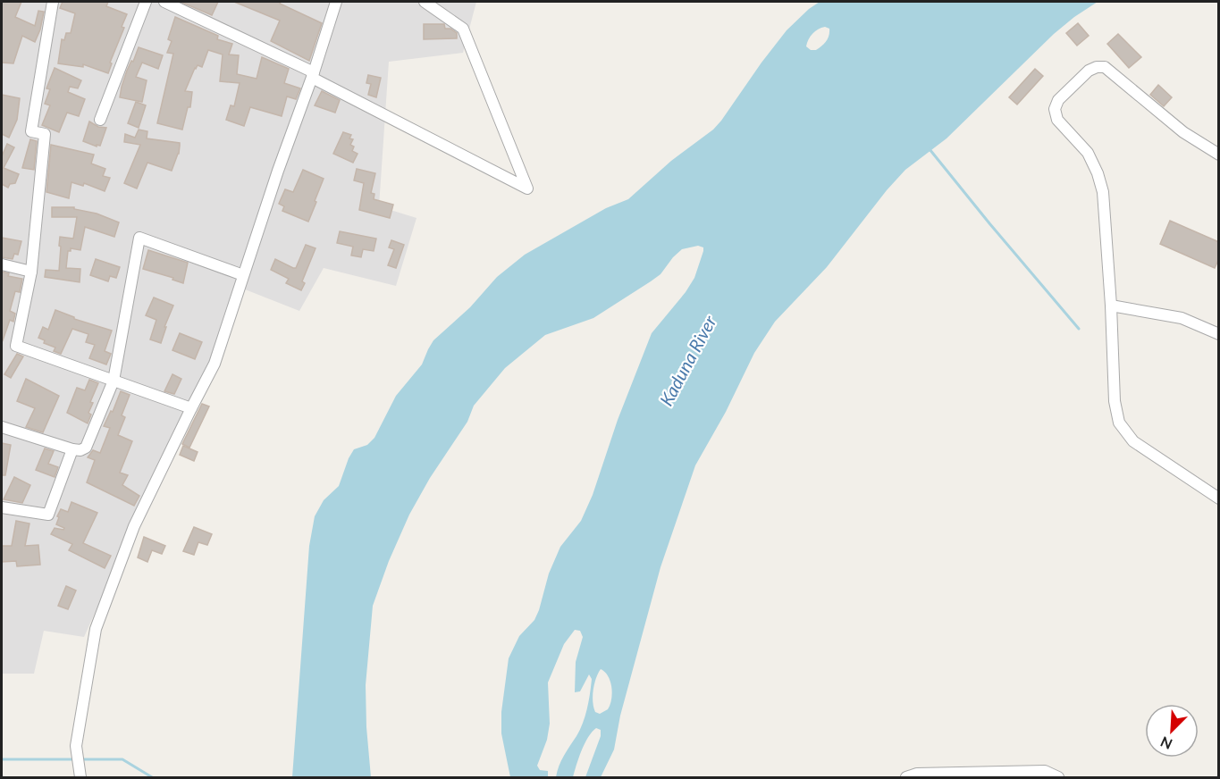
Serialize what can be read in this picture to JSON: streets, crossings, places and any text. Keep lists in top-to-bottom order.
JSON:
{
  "water": ["Kaduna River"],
  "north": "bottom left"
}
